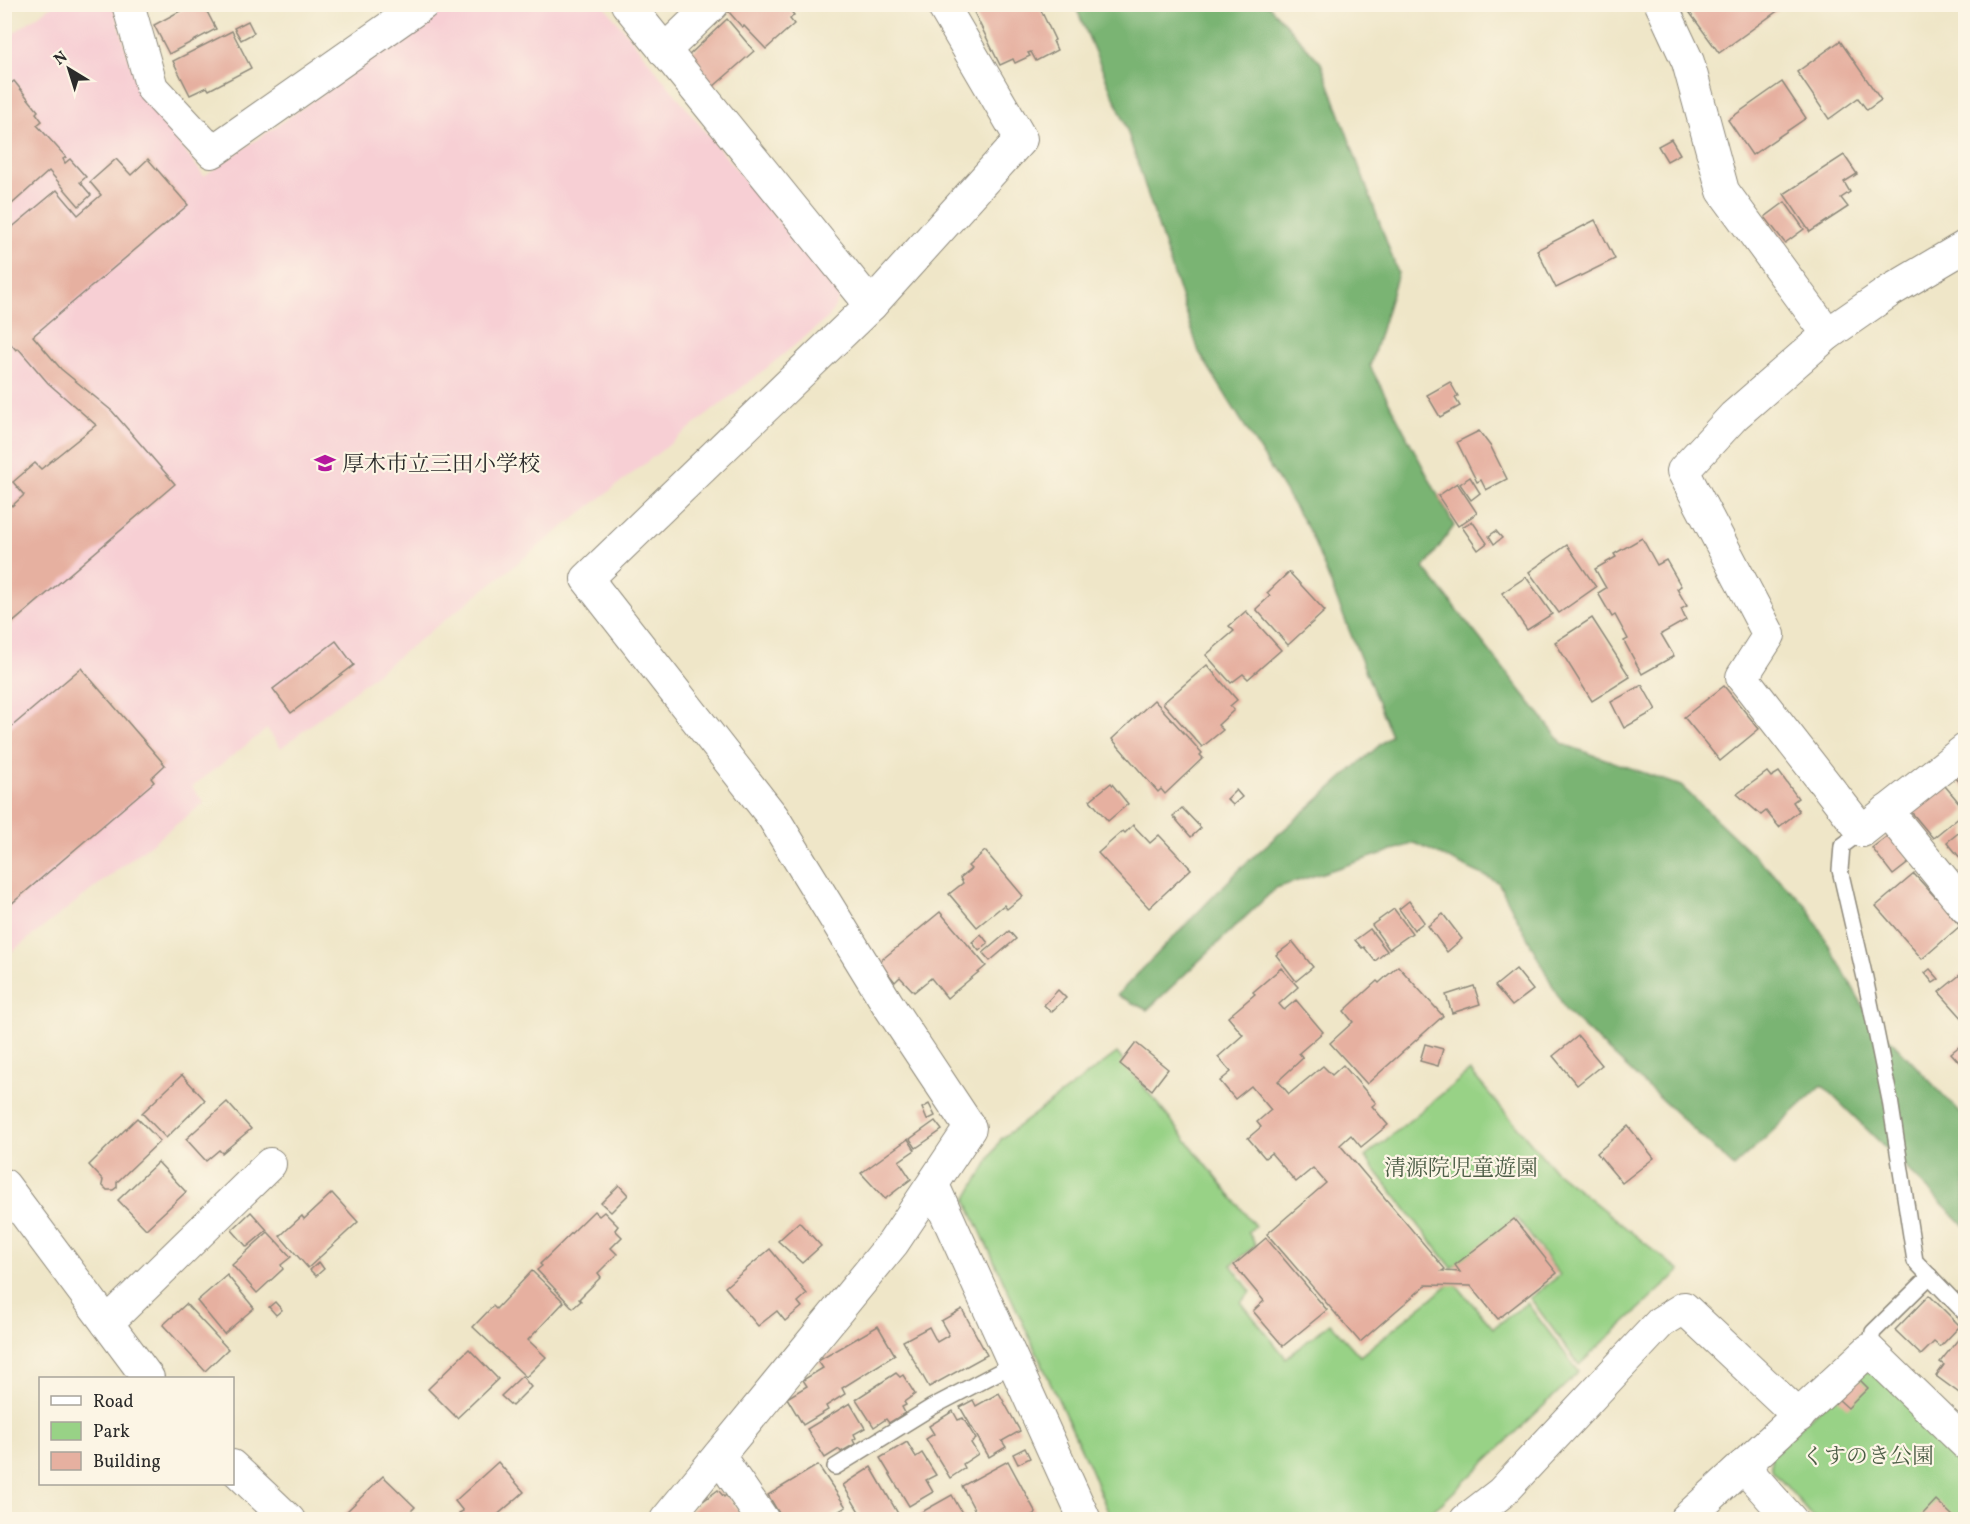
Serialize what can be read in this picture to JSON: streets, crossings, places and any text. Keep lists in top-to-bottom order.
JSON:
{
  "parks": ["清源院児童遊園", "くすのき公園"],
  "places": {
    "school or university": ["厚木市立三田小学校"]
  },
  "legend": ["Road", "Park", "Building"],
  "north": "top left"
}
